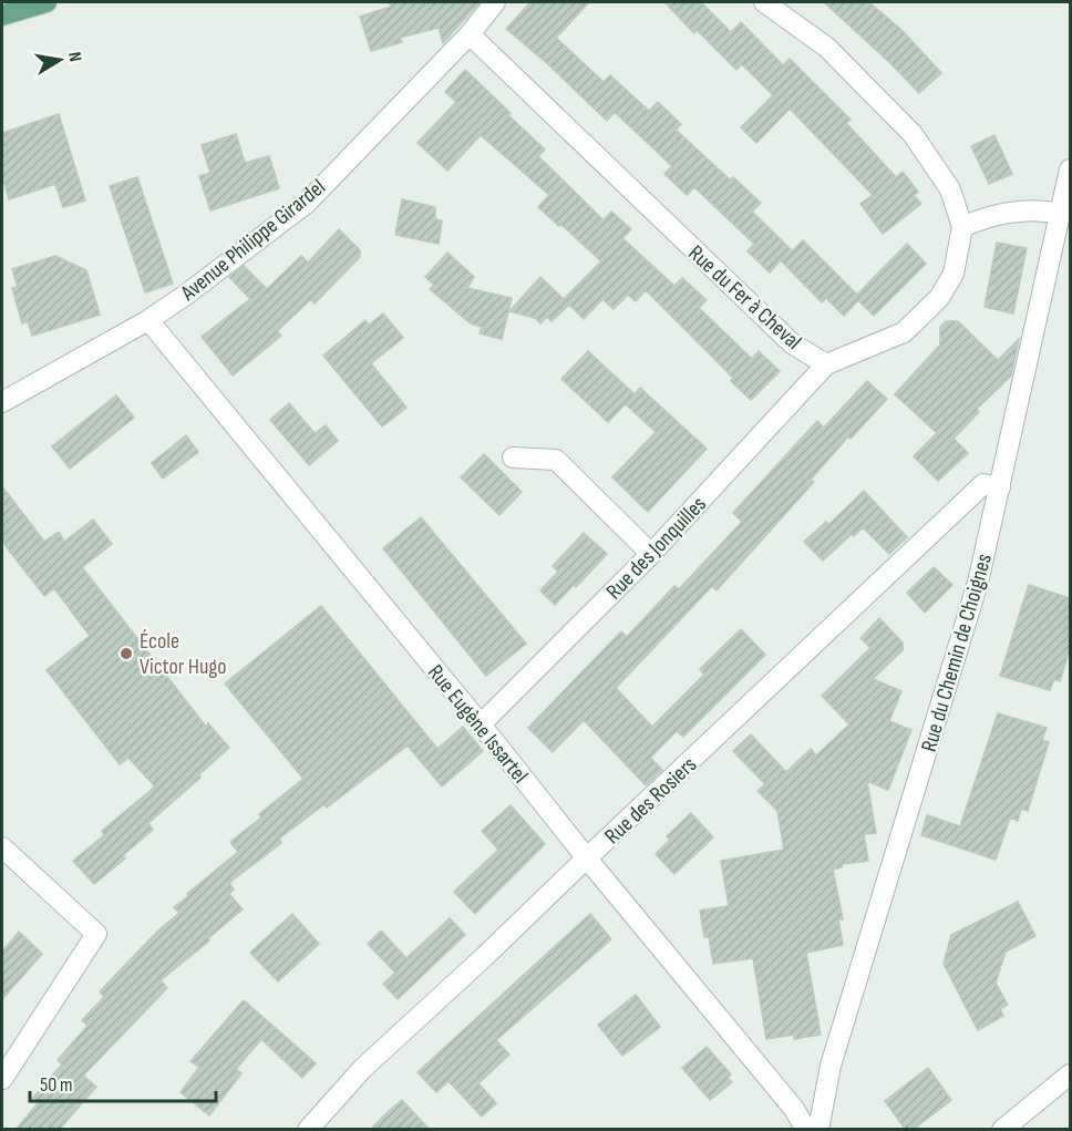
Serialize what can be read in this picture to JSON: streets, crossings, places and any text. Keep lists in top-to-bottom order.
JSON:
{
  "streets": {
    "street": [
      "Avenue Philippe Girardel",
      "Rue du Fer à Cheval",
      "Rue des Jonquilles",
      "Rue du Chemin de Choignes",
      "Rue Eugène Issartel",
      "Rue des Rosiers"
    ]
  },
  "crossings": [
    ["Avenue Philippe Girardel", "Rue du Fer à Cheval"],
    ["Avenue Philippe Girardel", "Rue Eugène Issartel"],
    ["Rue du Fer à Cheval", "Rue des Jonquilles"],
    ["Rue des Jonquilles", "Rue Eugène Issartel"],
    ["Rue du Chemin de Choignes", "Rue des Rosiers"],
    ["Rue Eugène Issartel", "Rue des Rosiers"]
  ],
  "places": ["École Victor Hugo"],
  "scale_bar": "50 m",
  "north": "right"
}
